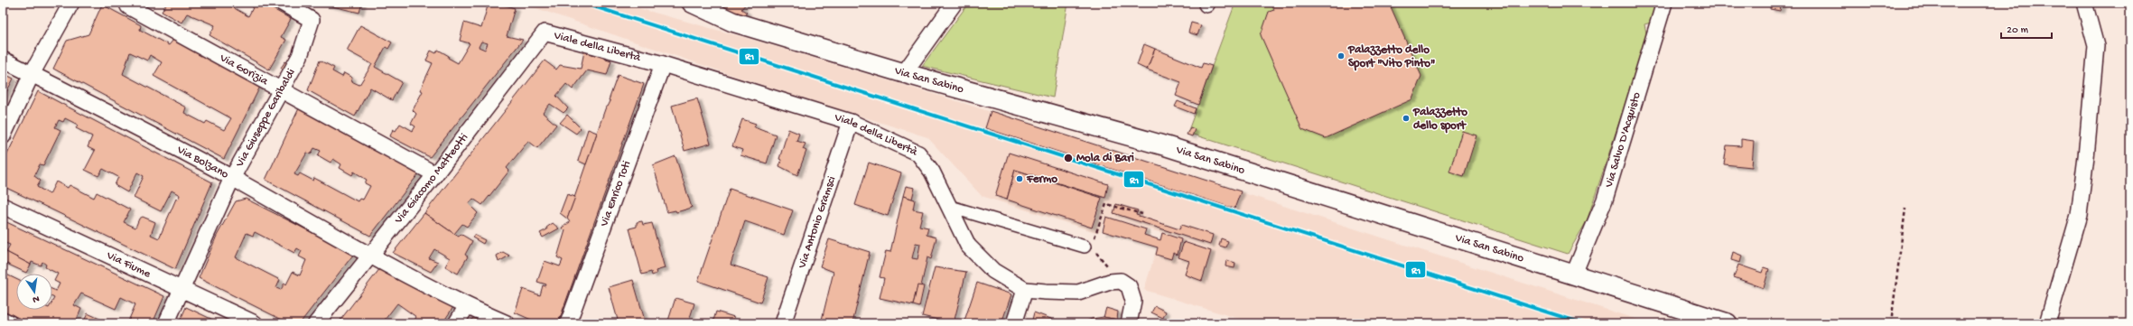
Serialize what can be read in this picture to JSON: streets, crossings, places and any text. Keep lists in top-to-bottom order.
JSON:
{
  "streets": {
    "street": [
      "Viale della Libertà",
      "Via Gorizia",
      "Via San Sabino",
      "Via Giuseppe Garibaldi",
      "Via Salvo D'Acquisto",
      "Via Bolzano",
      "Via Giacomo Matteotti",
      "Via Enrico Toti",
      "Via Antonio Gramsci",
      "Via Fiume"
    ]
  },
  "crossings": [
    ["Viale della Libertà", "Via Giacomo Matteotti"],
    ["Viale della Libertà", "Via Enrico Toti"],
    ["Viale della Libertà", "Via Antonio Gramsci"],
    ["Via Gorizia", "Via Giuseppe Garibaldi"],
    ["Via Gorizia", "Via Giacomo Matteotti"],
    ["Via San Sabino", "Via Salvo D'Acquisto"],
    ["Via Giuseppe Garibaldi", "Via Bolzano"],
    ["Via Giuseppe Garibaldi", "Via Fiume"],
    ["Via Bolzano", "Via Giacomo Matteotti"]
  ],
  "places": [
    "Palazzetto dello Sport \"Vito Pinto\"",
    "Palazzetto dello sport",
    "Mola di Bari",
    "Fermo"
  ],
  "lines": ["transit line R1"],
  "scale_bar": "20 m",
  "north": "bottom"
}
